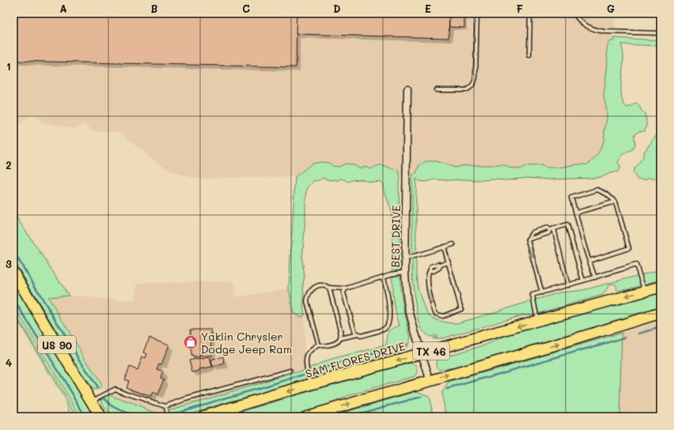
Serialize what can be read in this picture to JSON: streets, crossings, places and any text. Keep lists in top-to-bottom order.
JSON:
{
  "streets": {
    "main road": ["US 90", "TX 46", "SAM FLORES DRIVE"],
    "street": ["BEST DRIVE"]
  },
  "crossings": [
    ["BEST DRIVE", "TX 46"],
    ["BEST DRIVE", "SAM FLORES DRIVE"]
  ],
  "places": {
    "shop": ["Yaklin Chrysler Dodge Jeep Ram"]
  },
  "grid": {
    "columns": [
      "A",
      "B",
      "C",
      "D",
      "E",
      "F",
      "G"
    ],
    "rows": [
      "1",
      "2",
      "3",
      "4"
    ]
  }
}
